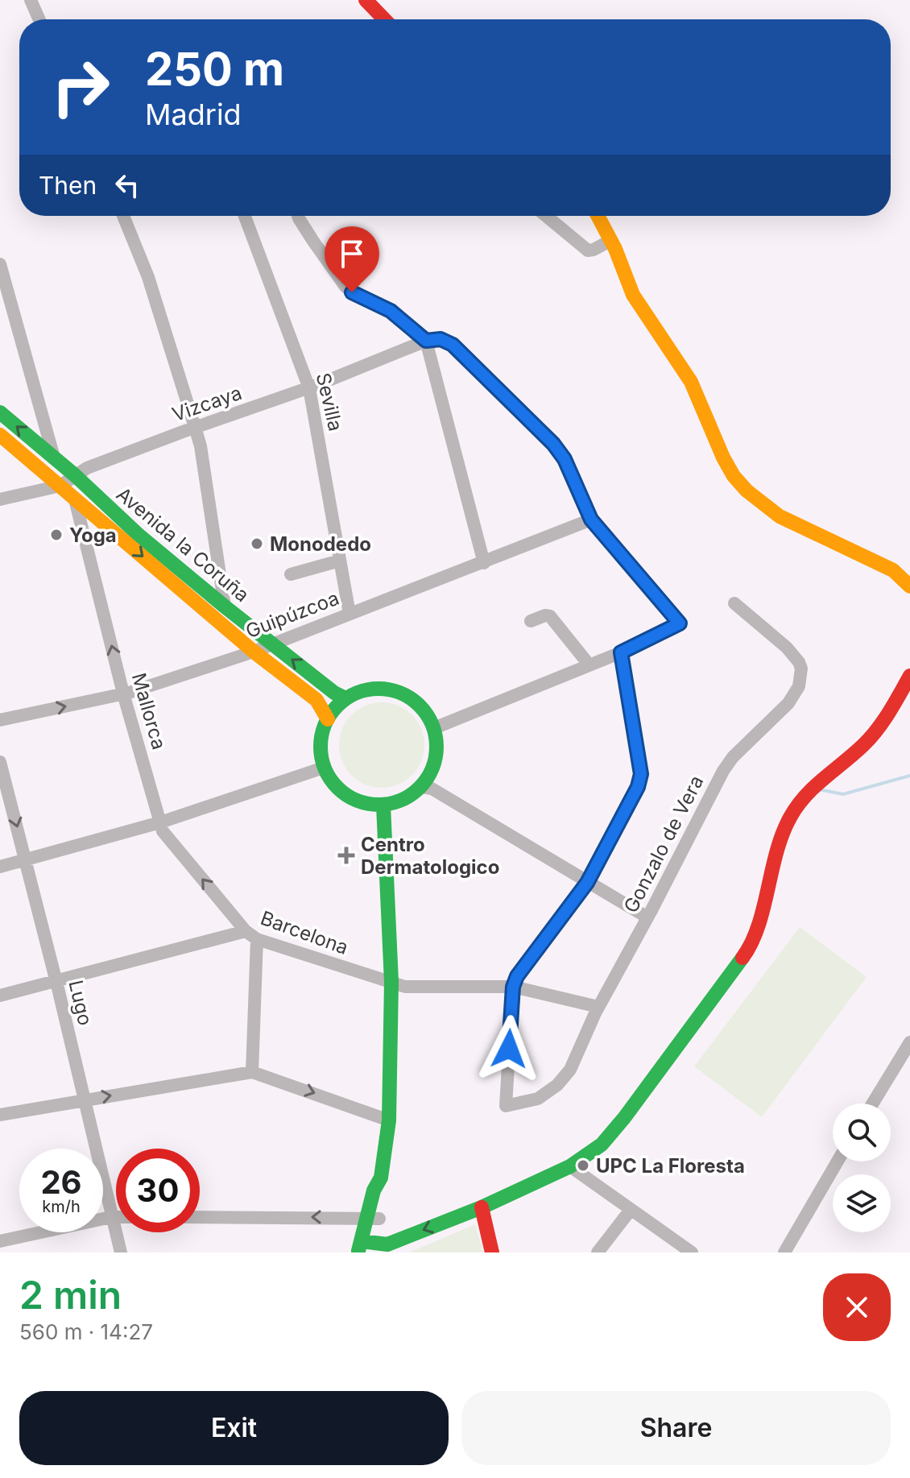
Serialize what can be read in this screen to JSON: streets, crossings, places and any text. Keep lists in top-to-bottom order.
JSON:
{
  "streets": {
    "main road": ["Avenida la Coruña"],
    "street": [
      "Sevilla",
      "Vizcaya",
      "Guipúzcoa",
      "Mallorca",
      "Gonzalo de Vera",
      "Barcelona",
      "Lugo"
    ]
  },
  "crossings": [
    ["Sevilla", "Vizcaya"],
    ["Sevilla", "Guipúzcoa"],
    ["Vizcaya", "Avenida la Coruña"],
    ["Vizcaya", "Mallorca"],
    ["Avenida la Coruña", "Guipúzcoa"],
    ["Avenida la Coruña", "Mallorca"],
    ["Guipúzcoa", "Mallorca"],
    ["Mallorca", "Barcelona"],
    ["Gonzalo de Vera", "Barcelona"],
    ["Barcelona", "Lugo"]
  ],
  "one_way": ["Mallorca"],
  "places": {
    "other": ["Yoga", "Monodedo", "UPC La Floresta"],
    "health": ["Centro Dermatologico"]
  },
  "page": {
    "turn": ["250 m", "Madrid"],
    "then": "Then",
    "speed": "26 km/h",
    "limit": "30",
    "heading": ["2 min", "560 m · 14:27"],
    "buttons": ["Exit", "Share"]
  }
}
